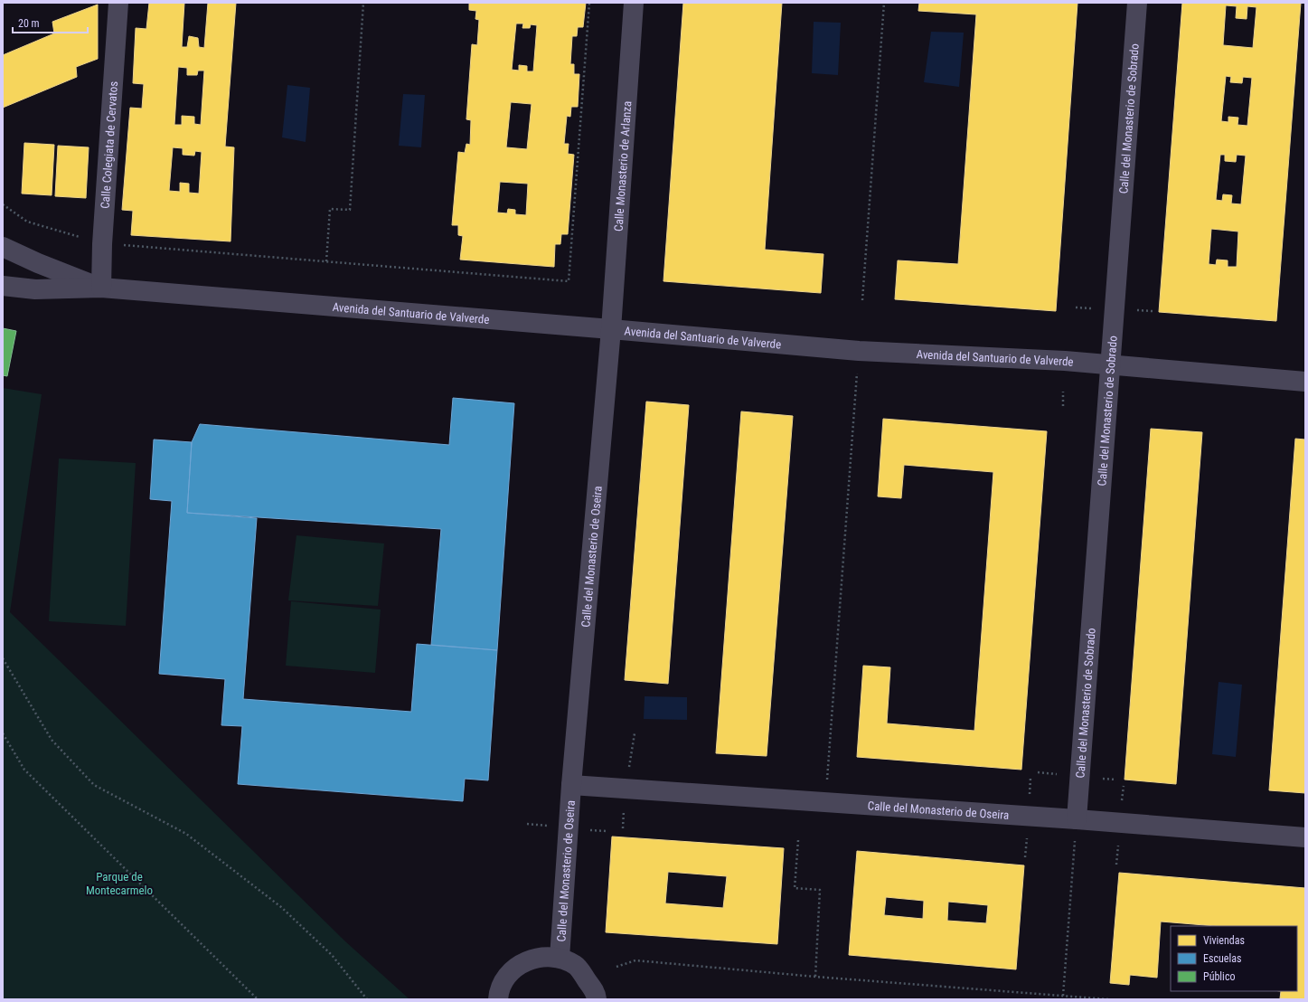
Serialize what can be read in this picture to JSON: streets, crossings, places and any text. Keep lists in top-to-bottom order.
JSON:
{
  "streets": {
    "street": [
      "Calle del Monasterio de Sobrado",
      "Calle Colegiata de Cervatos",
      "Calle Monasterio de Arlanza",
      "Avenida del Santuario de Valverde",
      "Calle del Monasterio de Oseira"
    ]
  },
  "crossings": [
    ["Calle del Monasterio de Sobrado", "Avenida del Santuario de Valverde"],
    ["Calle del Monasterio de Sobrado", "Calle del Monasterio de Oseira"],
    ["Calle Colegiata de Cervatos", "Avenida del Santuario de Valverde"],
    ["Calle Monasterio de Arlanza", "Avenida del Santuario de Valverde"],
    ["Calle Monasterio de Arlanza", "Calle del Monasterio de Oseira"],
    ["Avenida del Santuario de Valverde", "Calle del Monasterio de Oseira"]
  ],
  "parks": ["Parque de Montecarmelo"],
  "legend": ["Viviendas", "Escuelas", "Público"],
  "scale_bar": "20 m"
}
